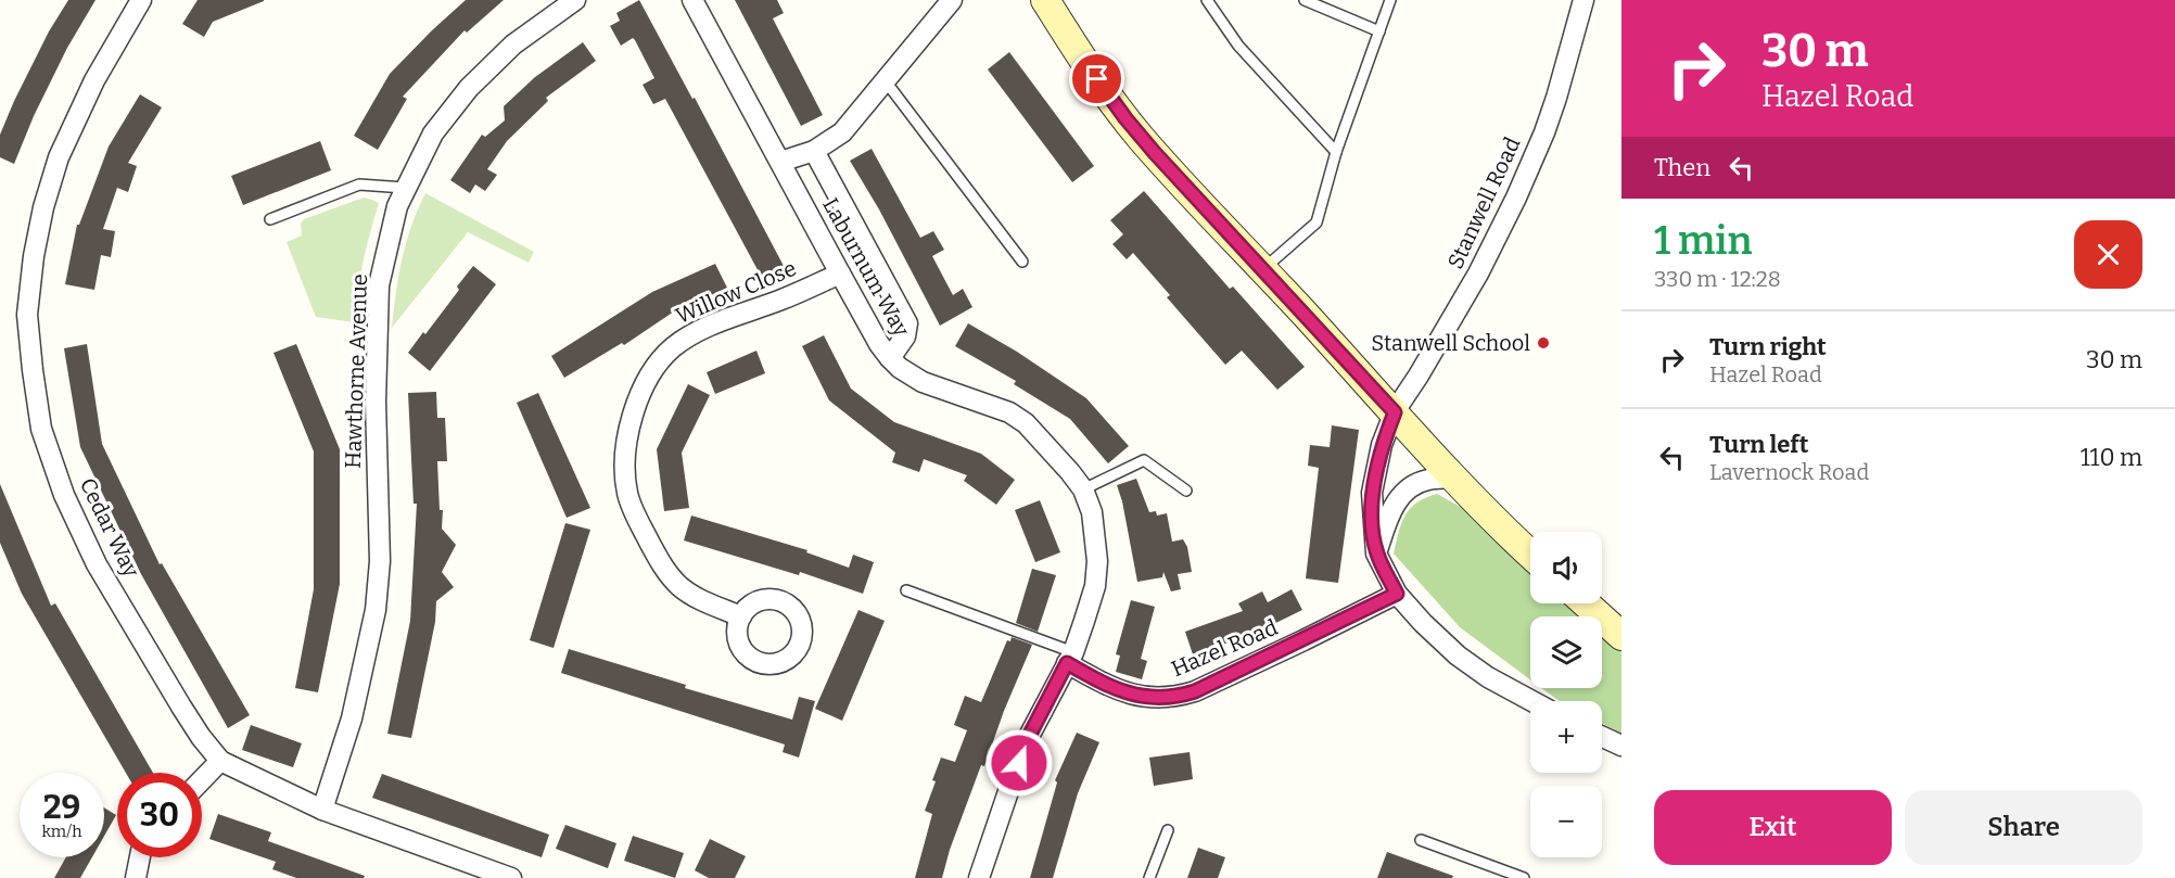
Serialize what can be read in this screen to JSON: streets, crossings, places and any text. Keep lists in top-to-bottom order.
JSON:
{
  "streets": {
    "street": [
      "Stanwell Road",
      "Laburnum Way",
      "Willow Close",
      "Hawthorne Avenue",
      "Cedar Way",
      "Hazel Road"
    ]
  },
  "crossings": [
    ["Laburnum Way", "Willow Close"],
    ["Laburnum Way", "Hazel Road"],
    ["Hawthorne Avenue", "Cedar Way"]
  ],
  "places": ["Stanwell School"],
  "page": {
    "turn": ["30 m", "Hazel Road"],
    "then": "Then",
    "heading": ["1 min", "330 m · 12:28"],
    "list": [
      {
        "name": "Turn right",
        "note": "Hazel Road",
        "value": "30 m"
      },
      {
        "name": "Turn left",
        "note": "Lavernock Road",
        "value": "110 m"
      }
    ],
    "map_buttons": ["+", "−"],
    "speed": "29 km/h",
    "limit": "30",
    "buttons": ["Exit", "Share"]
  }
}
